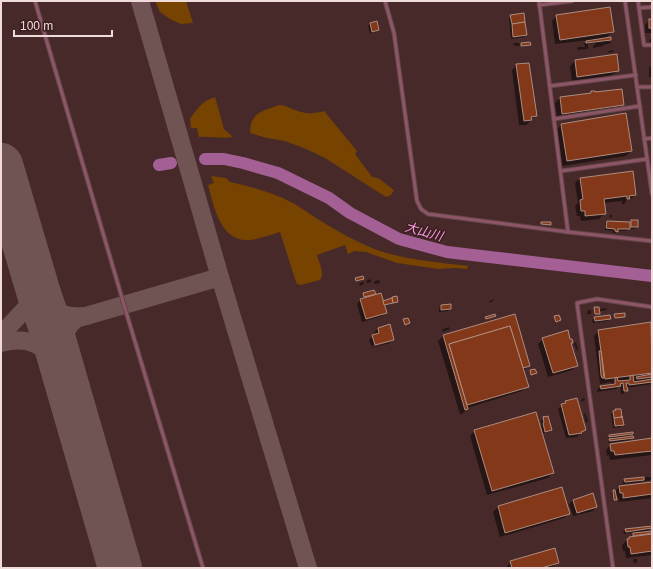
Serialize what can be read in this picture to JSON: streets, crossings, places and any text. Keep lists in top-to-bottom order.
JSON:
{
  "water": ["大山川"],
  "scale_bar": "100 m"
}
